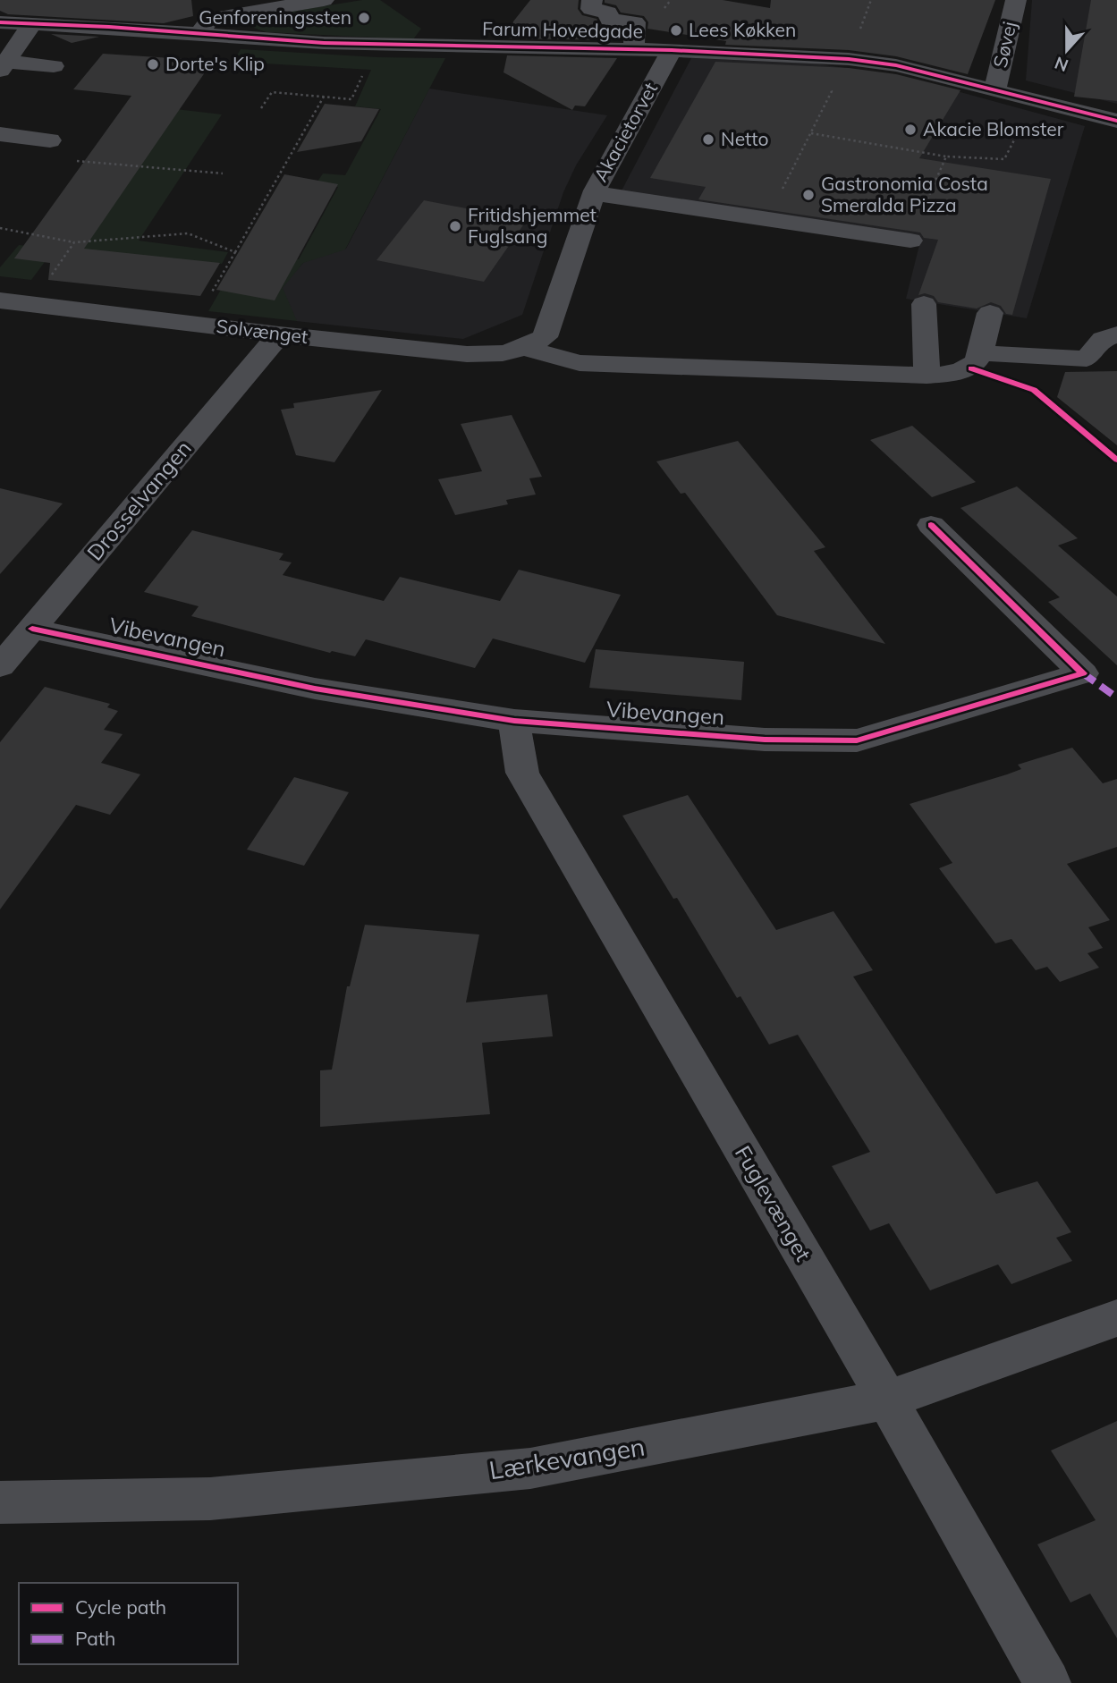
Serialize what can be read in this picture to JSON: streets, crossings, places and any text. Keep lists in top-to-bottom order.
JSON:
{
  "streets": {
    "street": [
      "Farum Hovedgade",
      "Søvej",
      "Akacietorvet",
      "Solvænget",
      "Drosselvangen",
      "Vibevangen",
      "Fuglevænget",
      "Lærkevangen"
    ]
  },
  "crossings": [
    ["Farum Hovedgade", "Søvej"],
    ["Farum Hovedgade", "Akacietorvet"],
    ["Akacietorvet", "Solvænget"],
    ["Solvænget", "Drosselvangen"],
    ["Drosselvangen", "Vibevangen"],
    ["Vibevangen", "Fuglevænget"],
    ["Fuglevænget", "Lærkevangen"]
  ],
  "places": [
    "Genforeningssten",
    "Lees Køkken",
    "Dorte's Klip",
    "Akacie Blomster",
    "Netto",
    "Gastronomia Costa Smeralda Pizza",
    "Fritidshjemmet Fuglsang"
  ],
  "legend": ["Cycle path", "Path"],
  "north": "bottom"
}
